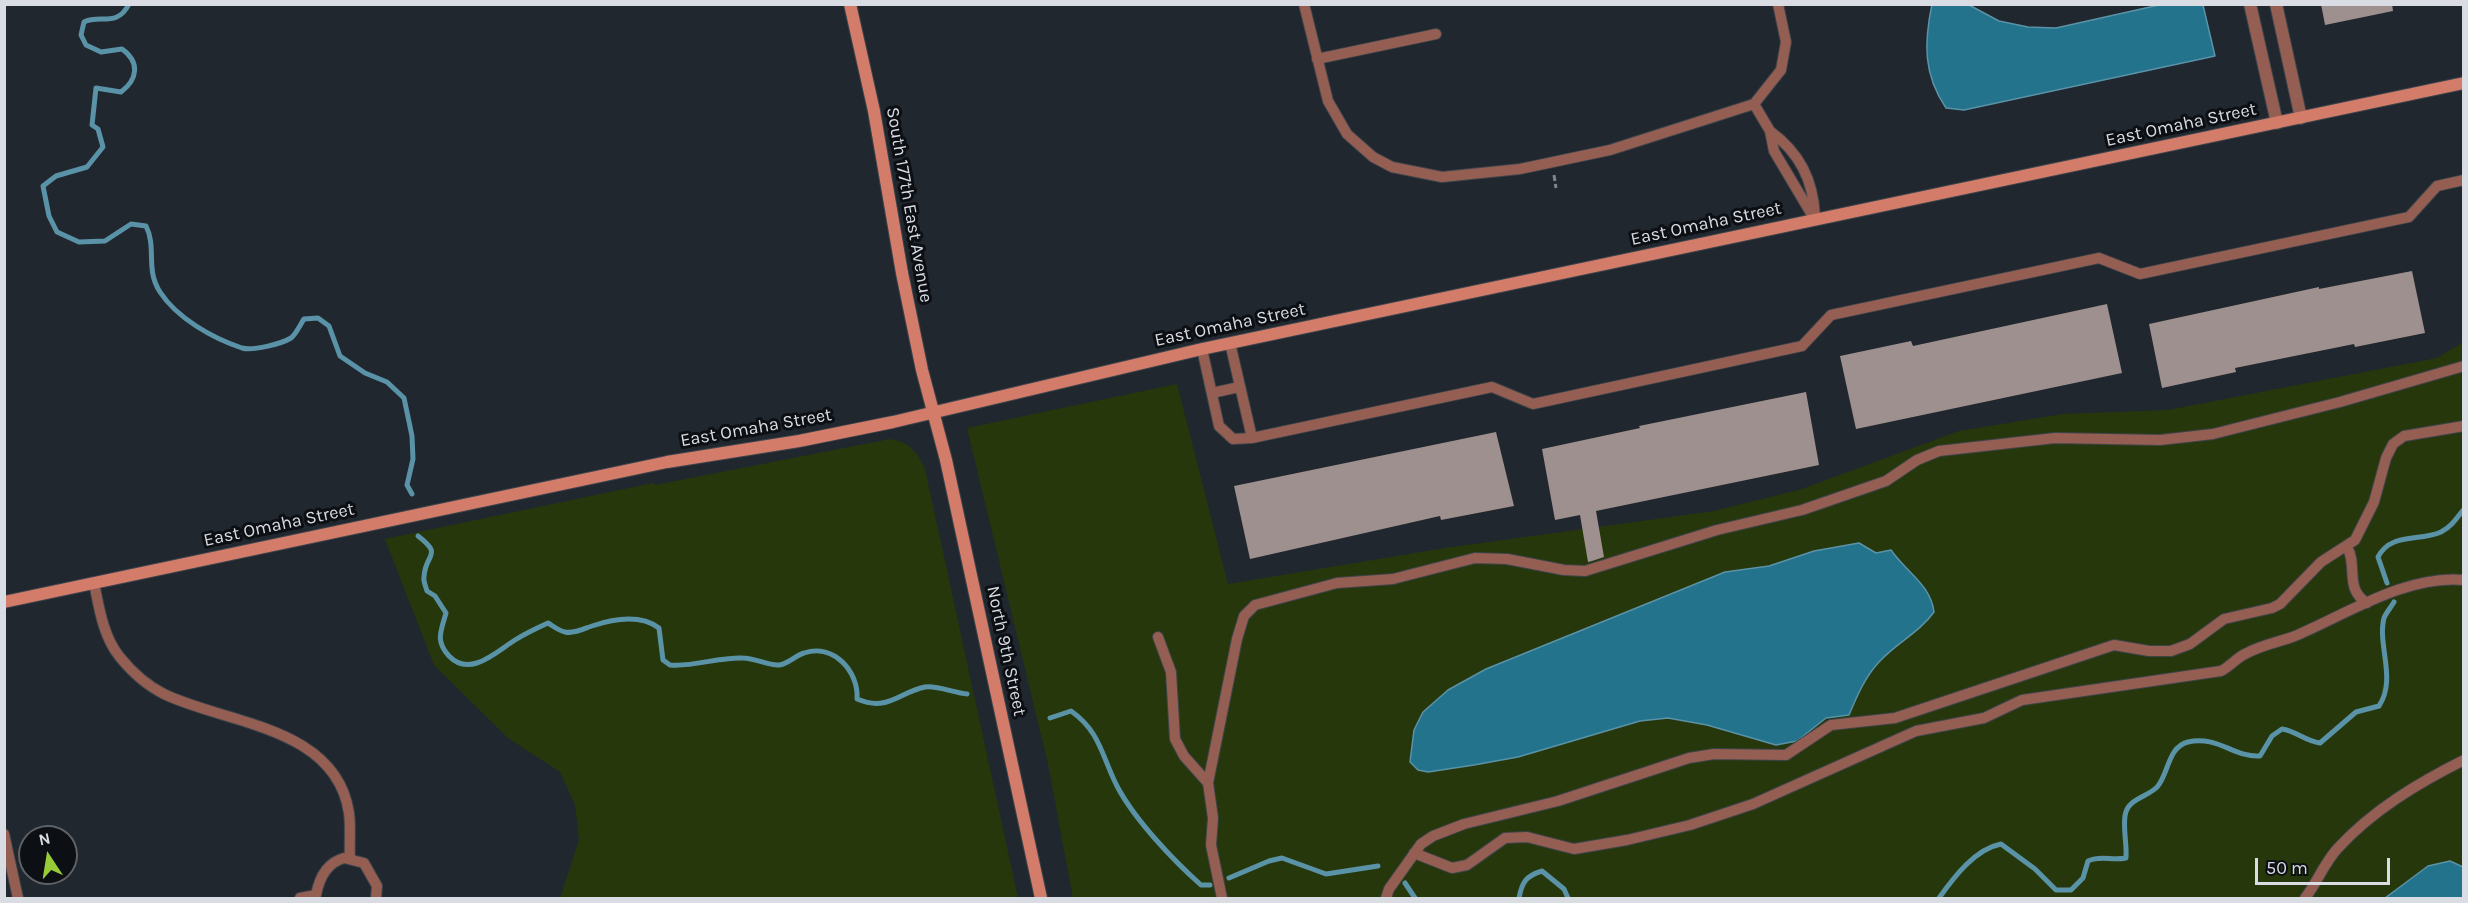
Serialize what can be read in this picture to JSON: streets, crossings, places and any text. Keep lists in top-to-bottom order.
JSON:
{
  "streets": {
    "street": ["East Omaha Street", "South 177th East Avenue", "North 9th Street"]
  },
  "crossings": [
    ["East Omaha Street", "South 177th East Avenue"],
    ["East Omaha Street", "North 9th Street"],
    ["South 177th East Avenue", "North 9th Street"]
  ],
  "scale_bar": "50 m",
  "north": "top"
}
